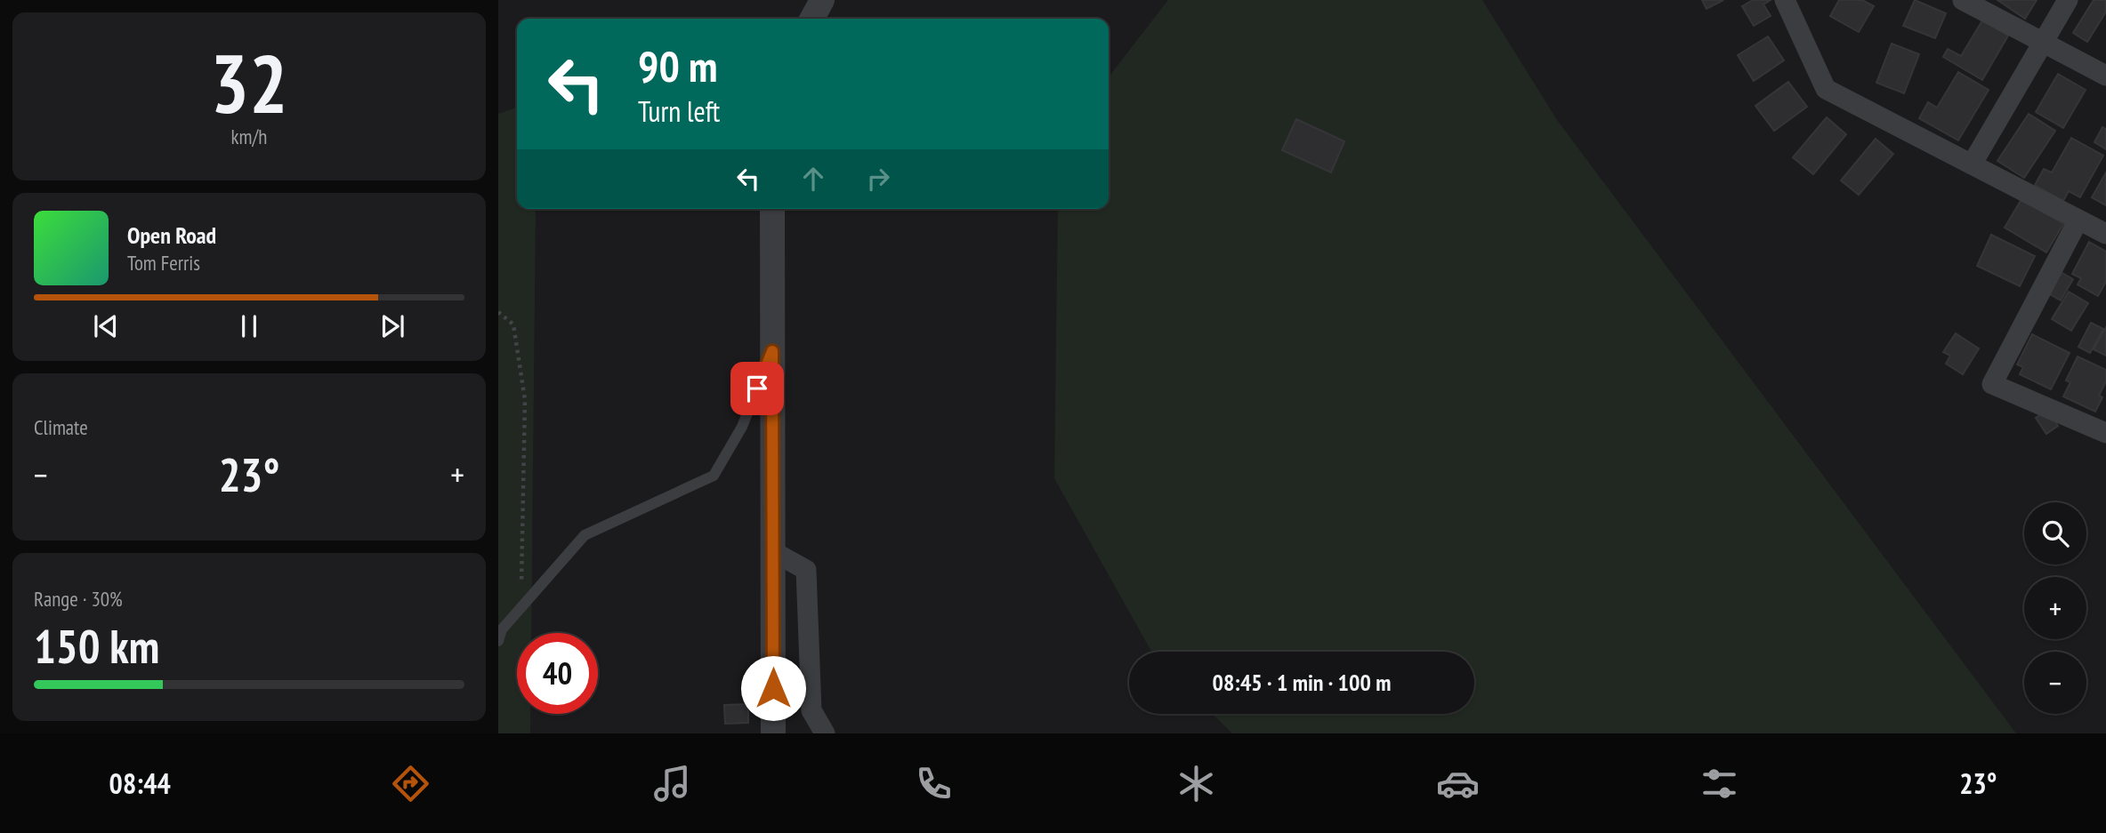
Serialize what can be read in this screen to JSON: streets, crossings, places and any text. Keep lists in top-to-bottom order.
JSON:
{
  "page": {
    "tile": [
      ["32", "km/h"],
      "Climate",
      ["Range · 30%", "150 km"]
    ],
    "turn": ["90 m", "Turn left"],
    "song": ["Open Road", "Tom Ferris"],
    "heat": ["−", "23°", "+"],
    "map_buttons": ["+", "−"],
    "limit": "40",
    "trip": "08:45 · 1 min · 100 m",
    "tabs": ["08:44", "23°"]
  }
}
